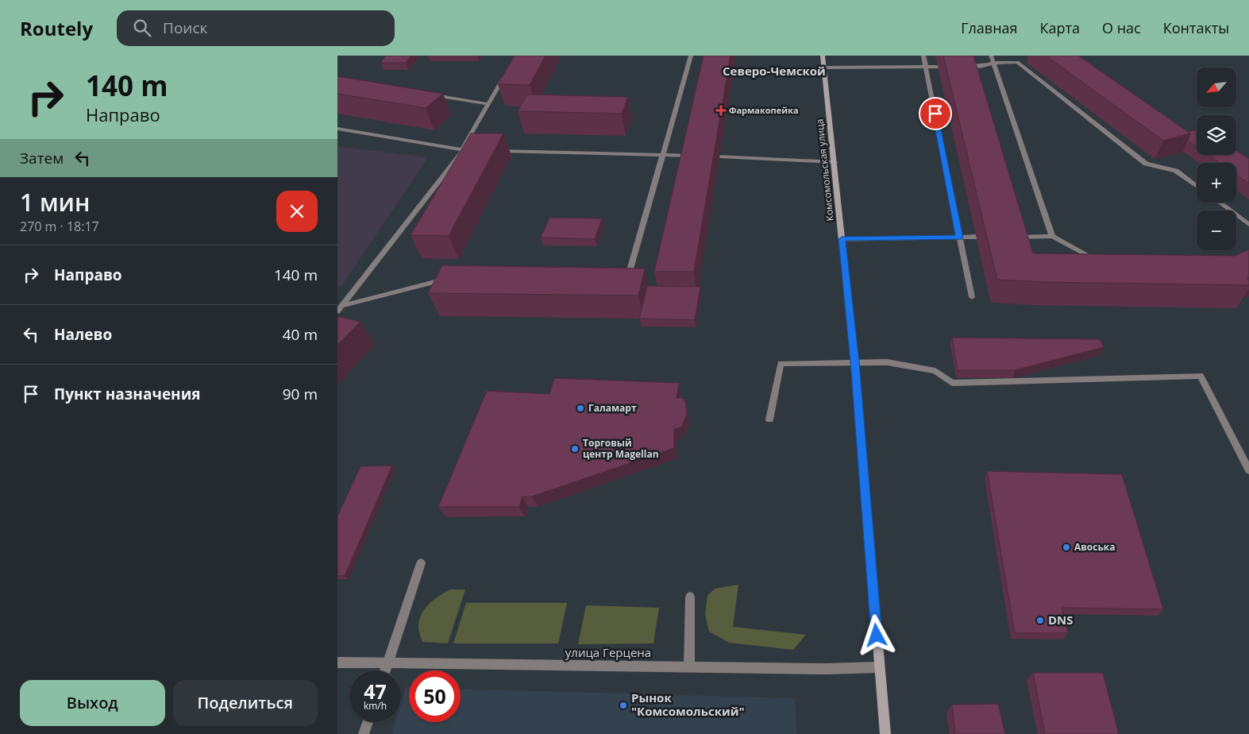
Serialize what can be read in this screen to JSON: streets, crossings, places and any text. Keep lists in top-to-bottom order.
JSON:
{
  "streets": {
    "main road": ["Комсомольская улица"],
    "street": ["улица Герцена"]
  },
  "crossings": [
    ["Комсомольская улица", "улица Герцена"]
  ],
  "districts": ["Северо-Чемской"],
  "places": {
    "health": ["Фармакопейка"],
    "other": [
      "Галамарт",
      "Торговый центр Magellan",
      "Авоська",
      "DNS",
      "Рынок \"Комсомольский\""
    ]
  },
  "north": "bottom left",
  "page": {
    "header": "Routely",
    "search": "Поиск",
    "nav": [
      "Главная",
      "Карта",
      "О нас",
      "Контакты"
    ],
    "turn": ["140 m", "Направо"],
    "map_buttons": ["+", "−"],
    "then": "Затем",
    "heading": ["1 мин", "270 m · 18:17"],
    "list": [
      {
        "name": "Направо",
        "value": "140 m"
      },
      {
        "name": "Налево",
        "value": "40 m"
      },
      {
        "name": "Пункт назначения",
        "value": "90 m"
      }
    ],
    "speed": "47 km/h",
    "limit": "50",
    "buttons": ["Выход", "Поделиться"]
  }
}
